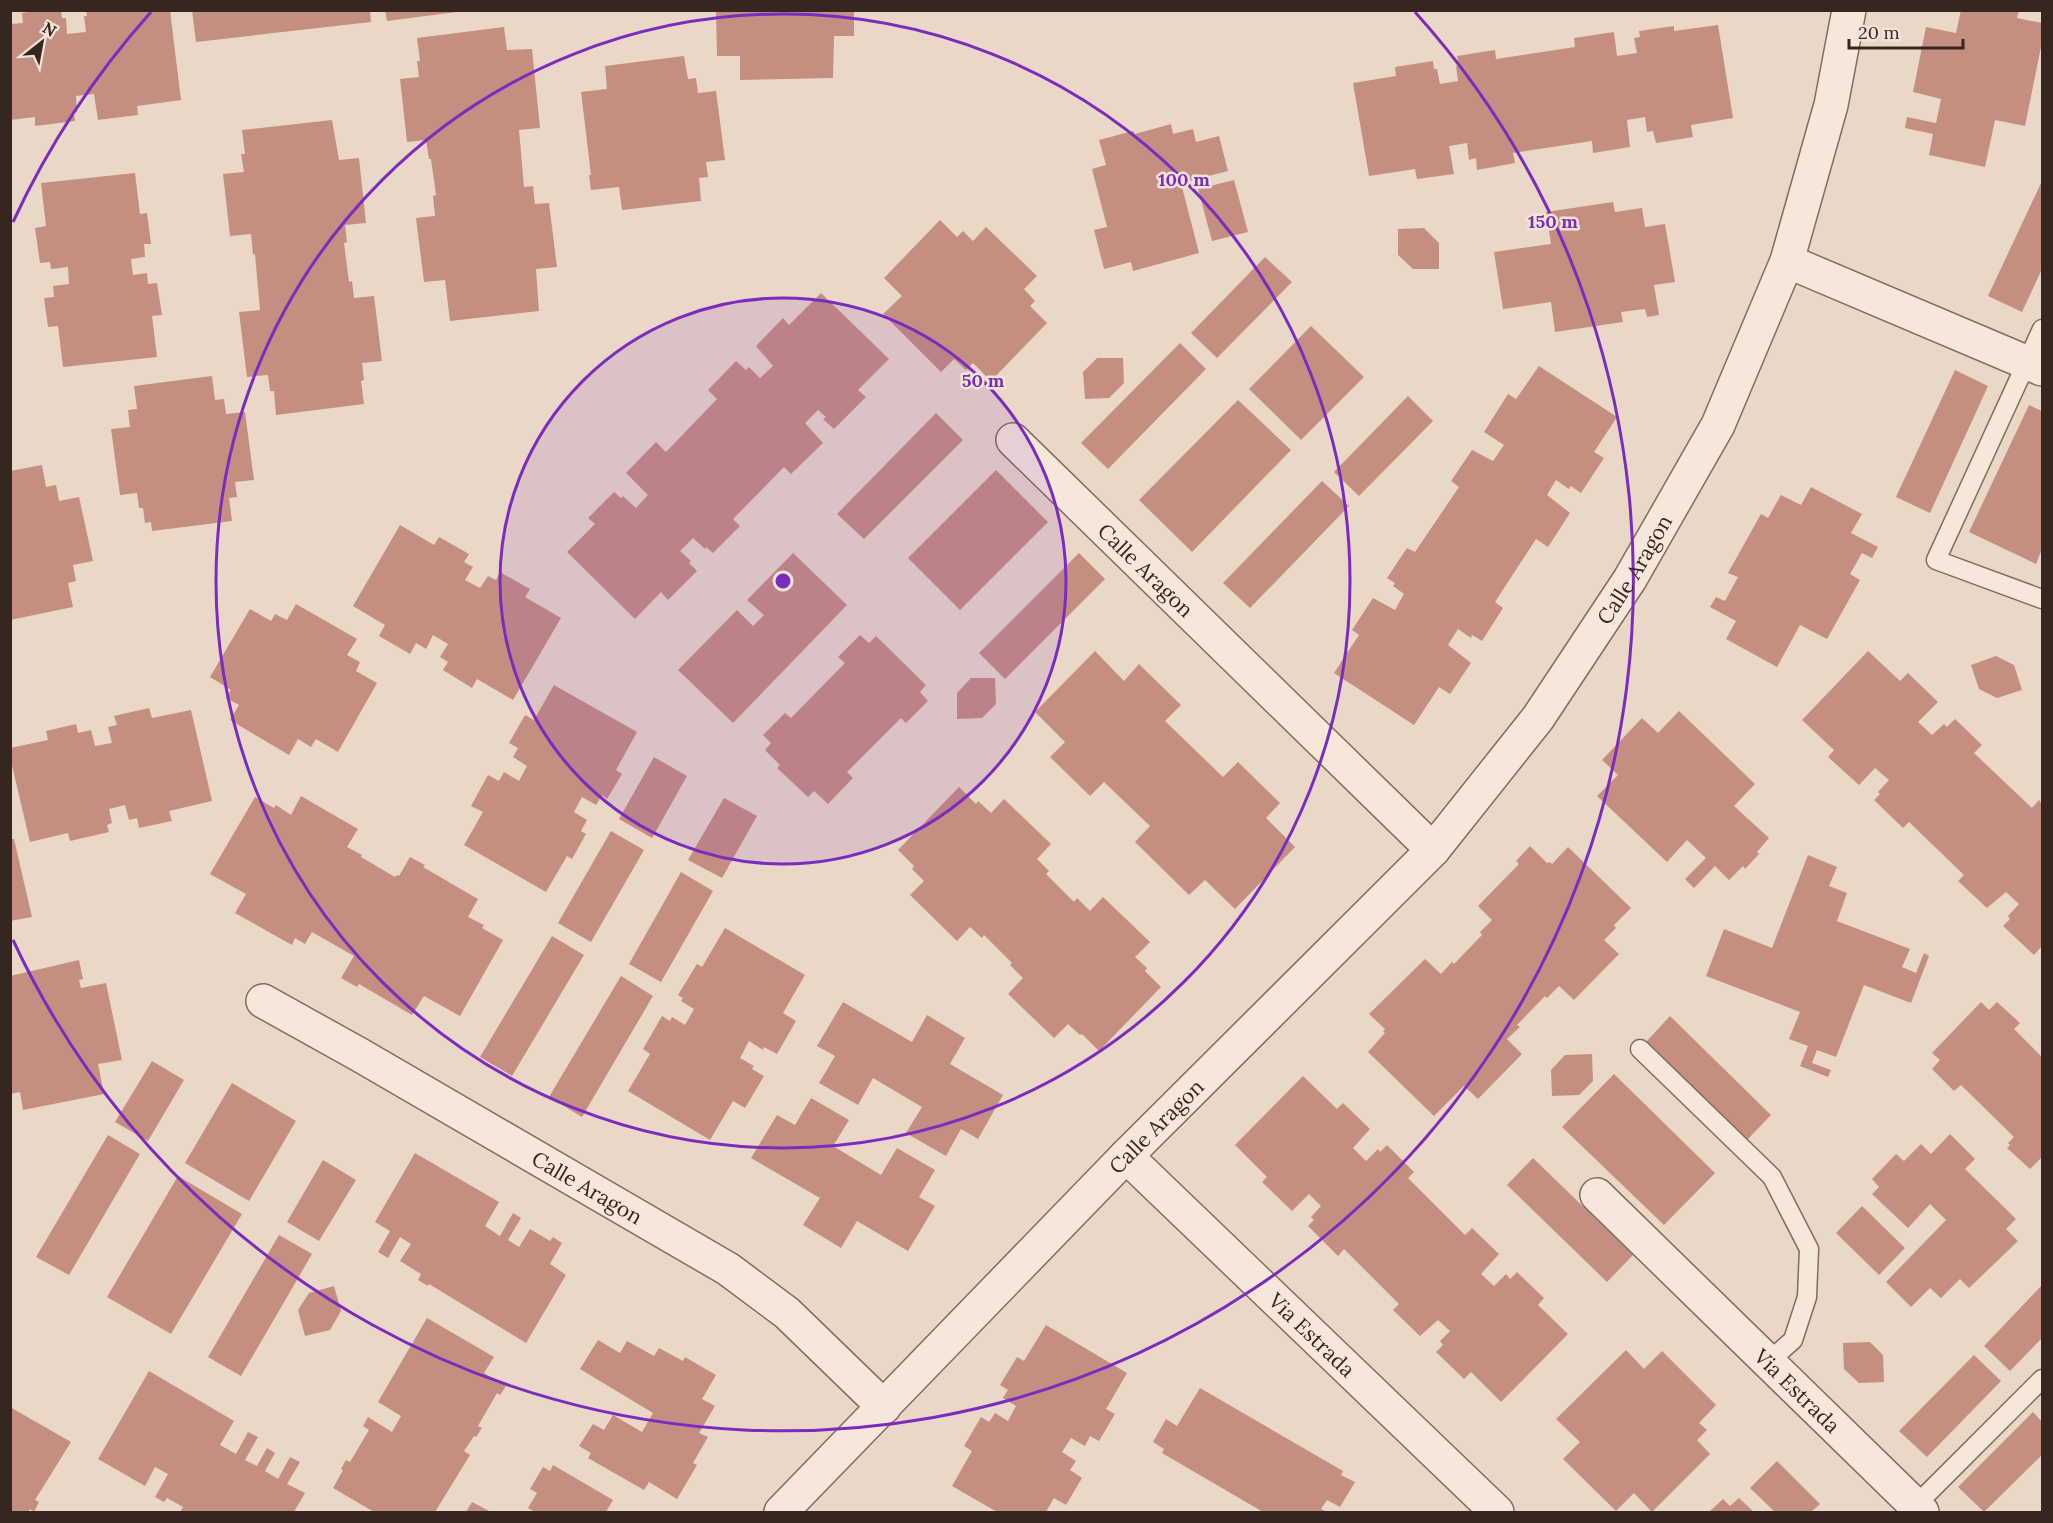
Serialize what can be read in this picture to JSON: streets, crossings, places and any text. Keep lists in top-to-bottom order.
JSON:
{
  "streets": {
    "street": ["Calle Aragon", "Via Estrada"]
  },
  "crossings": [
    ["Calle Aragon", "Via Estrada"]
  ],
  "scale_bar": "20 m",
  "north": "top right",
  "rings": ["100 m", "150 m", "50 m"]
}
